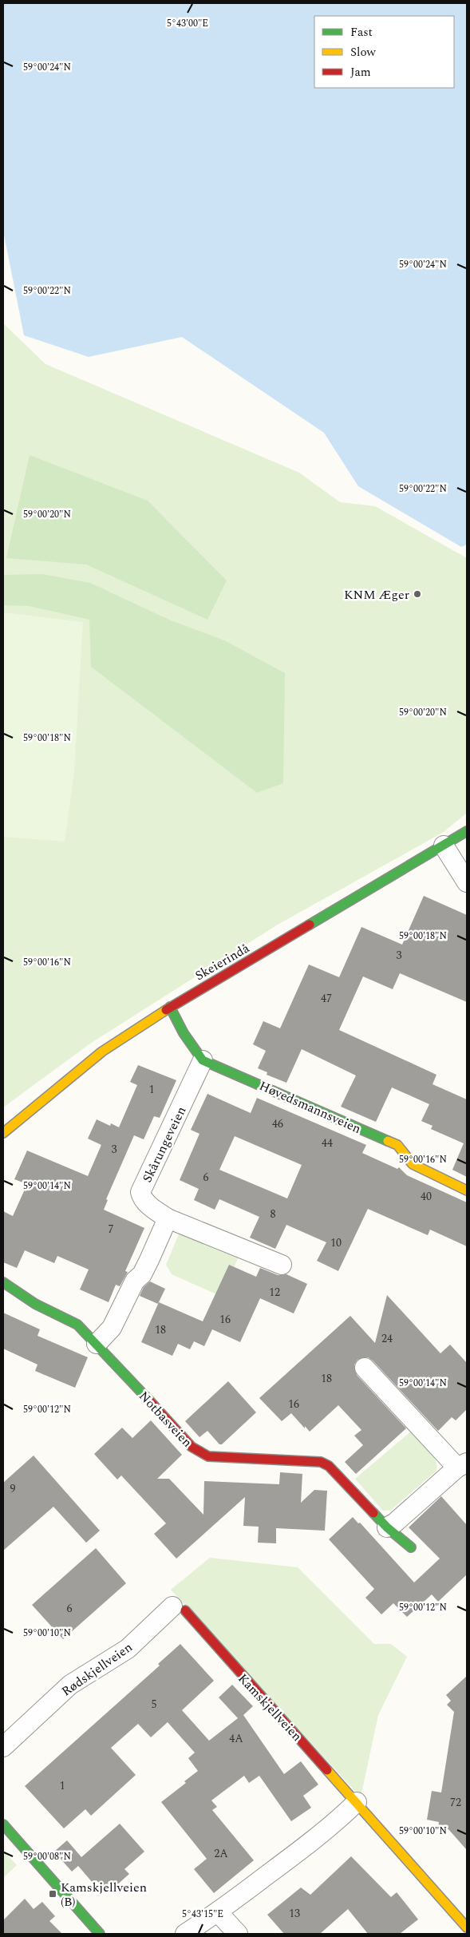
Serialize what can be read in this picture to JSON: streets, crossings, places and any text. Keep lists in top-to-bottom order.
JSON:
{
  "streets": {
    "street": [
      "Skeierindå",
      "Høvedsmannsveien",
      "Skårungeveien",
      "Notbasveien",
      "Rødskjellveien",
      "Kamskjellveien"
    ]
  },
  "crossings": [
    ["Høvedsmannsveien", "Skårungeveien"],
    ["Rødskjellveien", "Kamskjellveien"]
  ],
  "places": {
    "other": ["KNM Æger"],
    "transit": ["Kamskjellveien (B)"]
  },
  "house_numbers": [
    "3",
    "47",
    "1",
    "46",
    "44",
    "3",
    "6",
    "40",
    "8",
    "7",
    "10",
    "12",
    "16",
    "18",
    "24",
    "18",
    "16",
    "9",
    "6",
    "5",
    "4A",
    "1",
    "72",
    "2A",
    "13"
  ],
  "legend": ["Fast", "Slow", "Jam"],
  "coordinates": [
    "5°43'00\"E",
    "59°00'24\"N",
    "59°00'22\"N",
    "59°00'20\"N",
    "59°00'18\"N",
    "59°00'16\"N",
    "59°00'14\"N",
    "59°00'12\"N",
    "59°00'10\"N",
    "59°00'08\"N",
    "5°43'15\"E"
  ]
}
